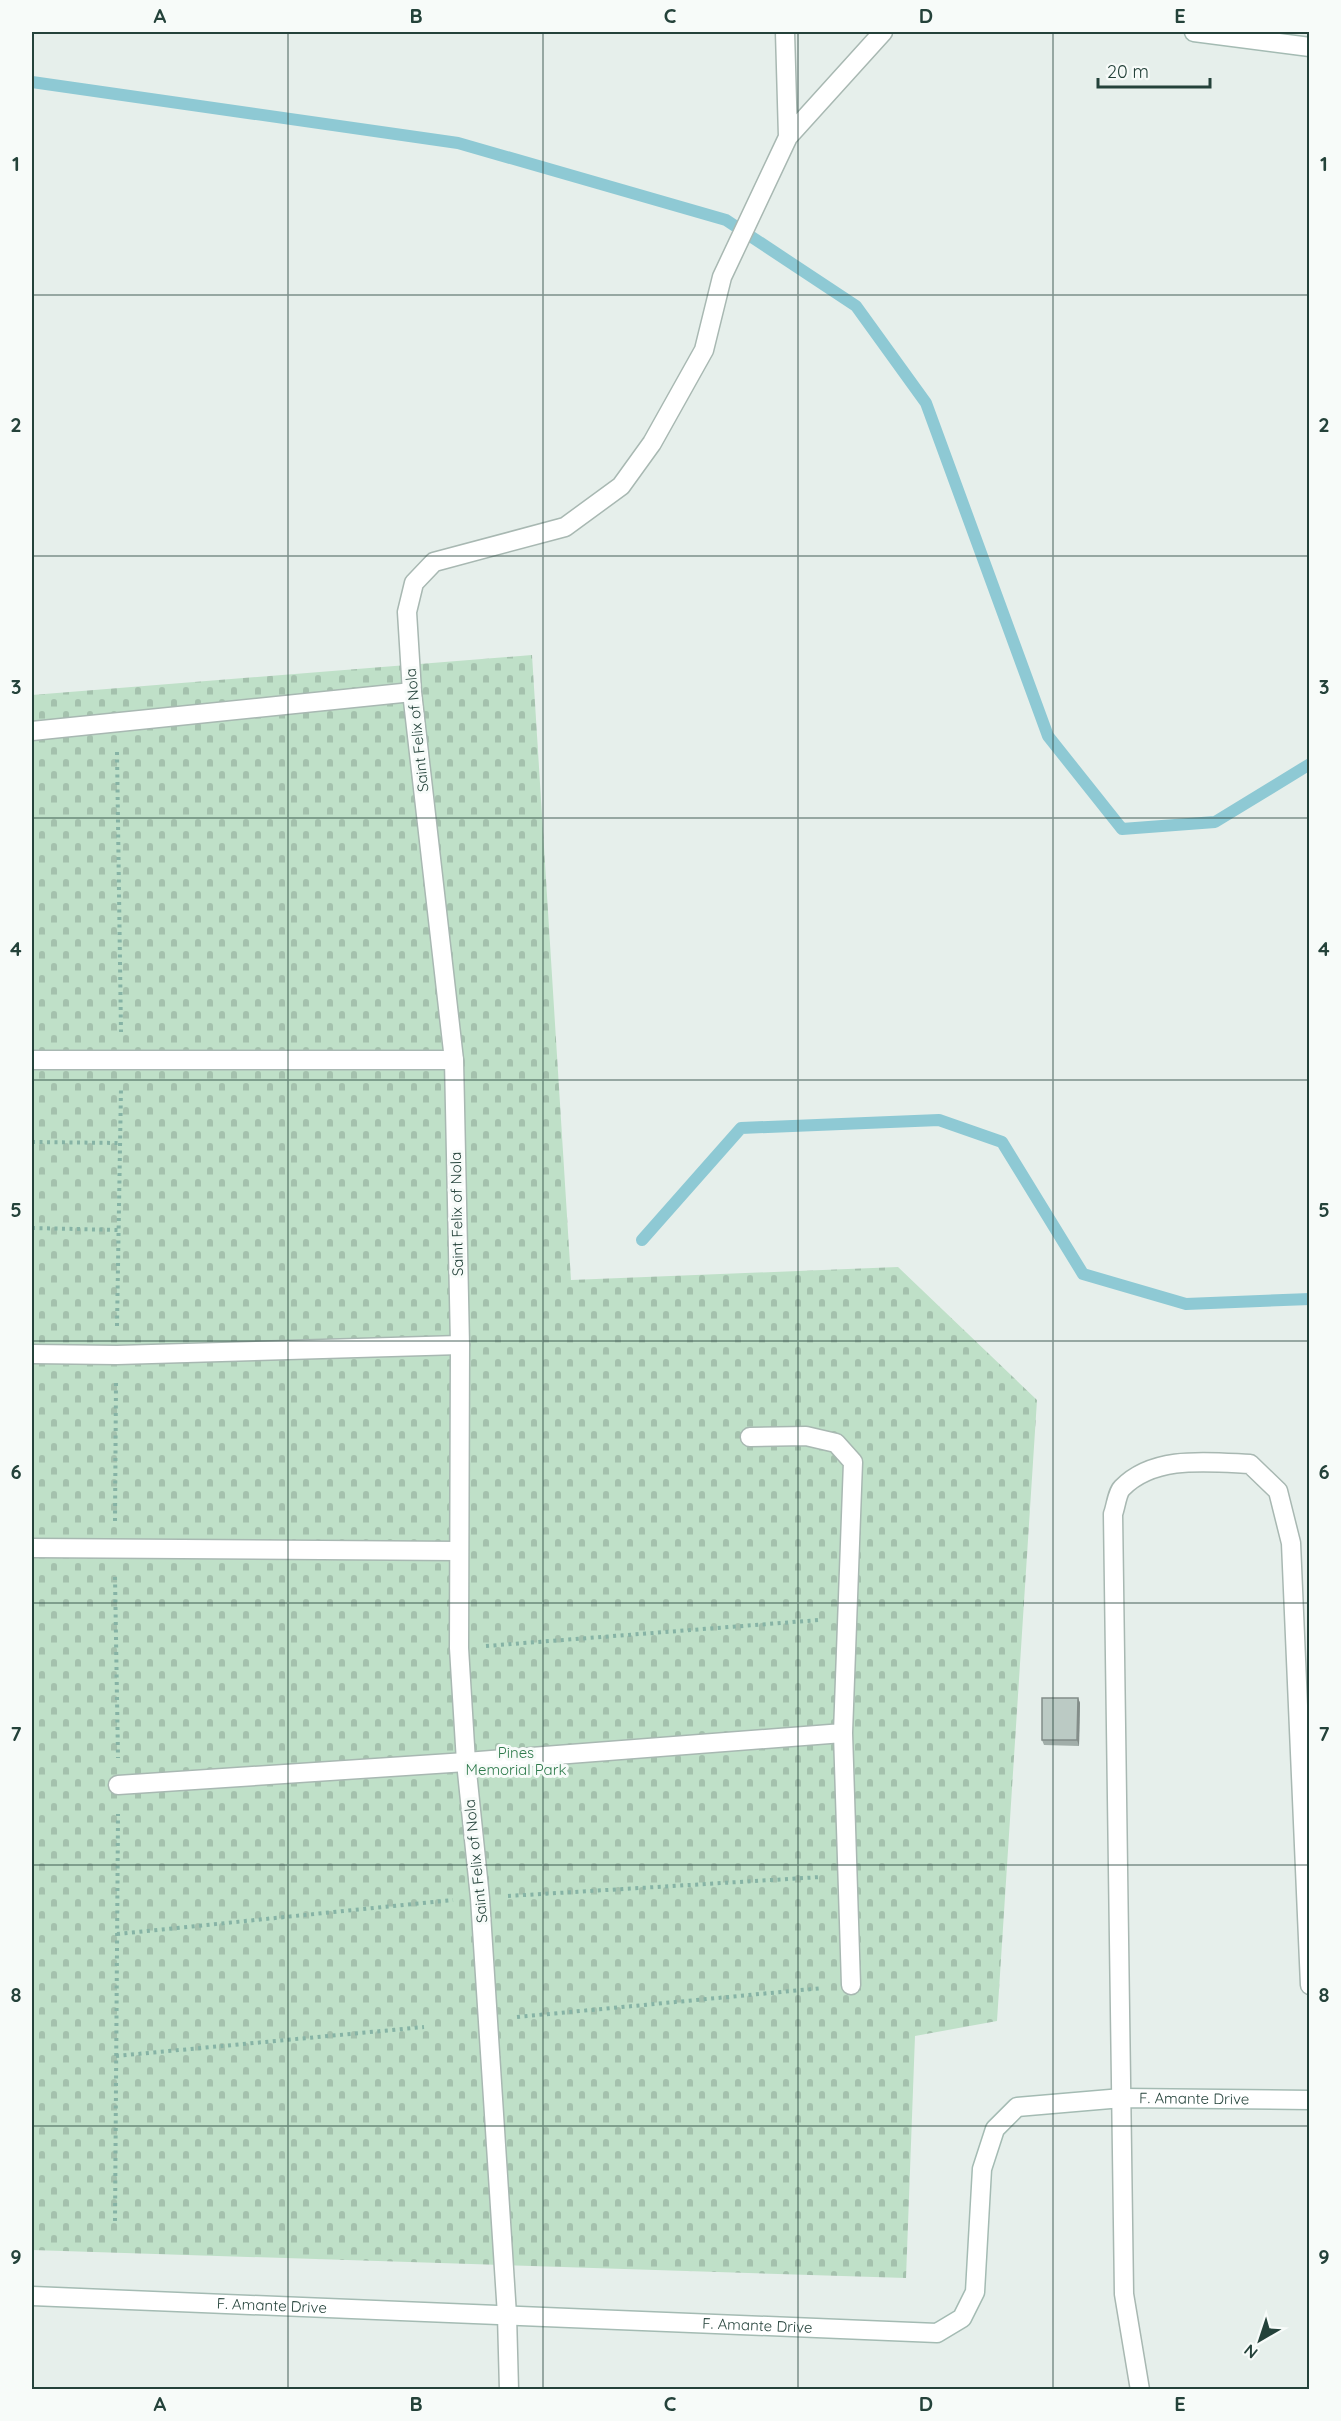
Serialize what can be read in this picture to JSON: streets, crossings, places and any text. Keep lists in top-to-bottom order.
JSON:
{
  "streets": {
    "street": ["Saint Felix of Nola", "F. Amante Drive"]
  },
  "crossings": [
    ["Saint Felix of Nola", "F. Amante Drive"]
  ],
  "parks": ["Pines Memorial Park"],
  "scale_bar": "20 m",
  "north": "bottom left",
  "grid": {
    "columns": [
      "A",
      "B",
      "C",
      "D",
      "E"
    ],
    "rows": [
      "1",
      "2",
      "3",
      "4",
      "5",
      "6",
      "7",
      "8",
      "9"
    ]
  }
}
